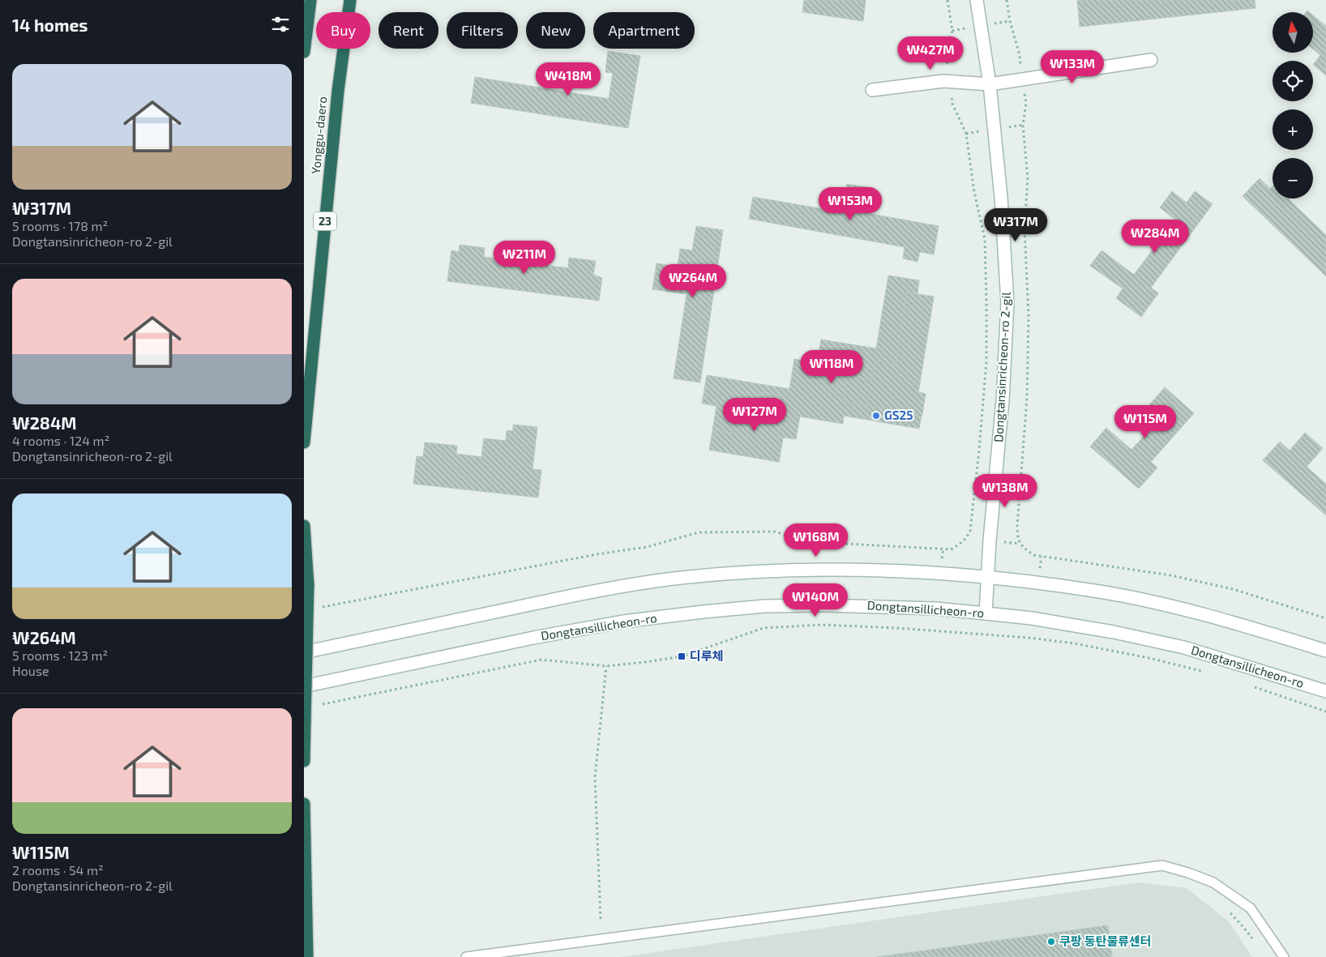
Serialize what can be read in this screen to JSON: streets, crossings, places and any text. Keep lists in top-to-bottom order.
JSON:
{
  "streets": {
    "highway": ["Yonggu-daero", "23"],
    "main road": ["Dongtansinricheon-ro 2-gil", "Dongtansillicheon-ro"]
  },
  "crossings": [
    ["Dongtansinricheon-ro 2-gil", "Dongtansillicheon-ro"]
  ],
  "places": {
    "other": ["GS25", "쿠팡 동탄물류센터"],
    "transit": ["디루체"]
  },
  "north": "top",
  "page": {
    "heading": "14 homes",
    "map_buttons": ["+", "−"],
    "chip": [
      "Buy",
      "Rent",
      "Filters",
      "New",
      "Apartment"
    ],
    "price": [
      "₩427M",
      "₩133M",
      "₩418M",
      "₩153M",
      "₩317M",
      "₩284M",
      "₩211M",
      "₩264M",
      "₩118M",
      "₩127M",
      "₩115M",
      "₩138M",
      "₩168M",
      "₩140M"
    ],
    "list": [
      {
        "name": "₩317M",
        "note": "5 rooms · 178 m² · Dongtansinricheon-ro 2-gil"
      },
      {
        "name": "₩284M",
        "note": "4 rooms · 124 m² · Dongtansinricheon-ro 2-gil"
      },
      {
        "name": "₩264M",
        "note": "5 rooms · 123 m² · House"
      },
      {
        "name": "₩115M",
        "note": "2 rooms · 54 m² · Dongtansinricheon-ro 2-gil"
      }
    ]
  }
}
